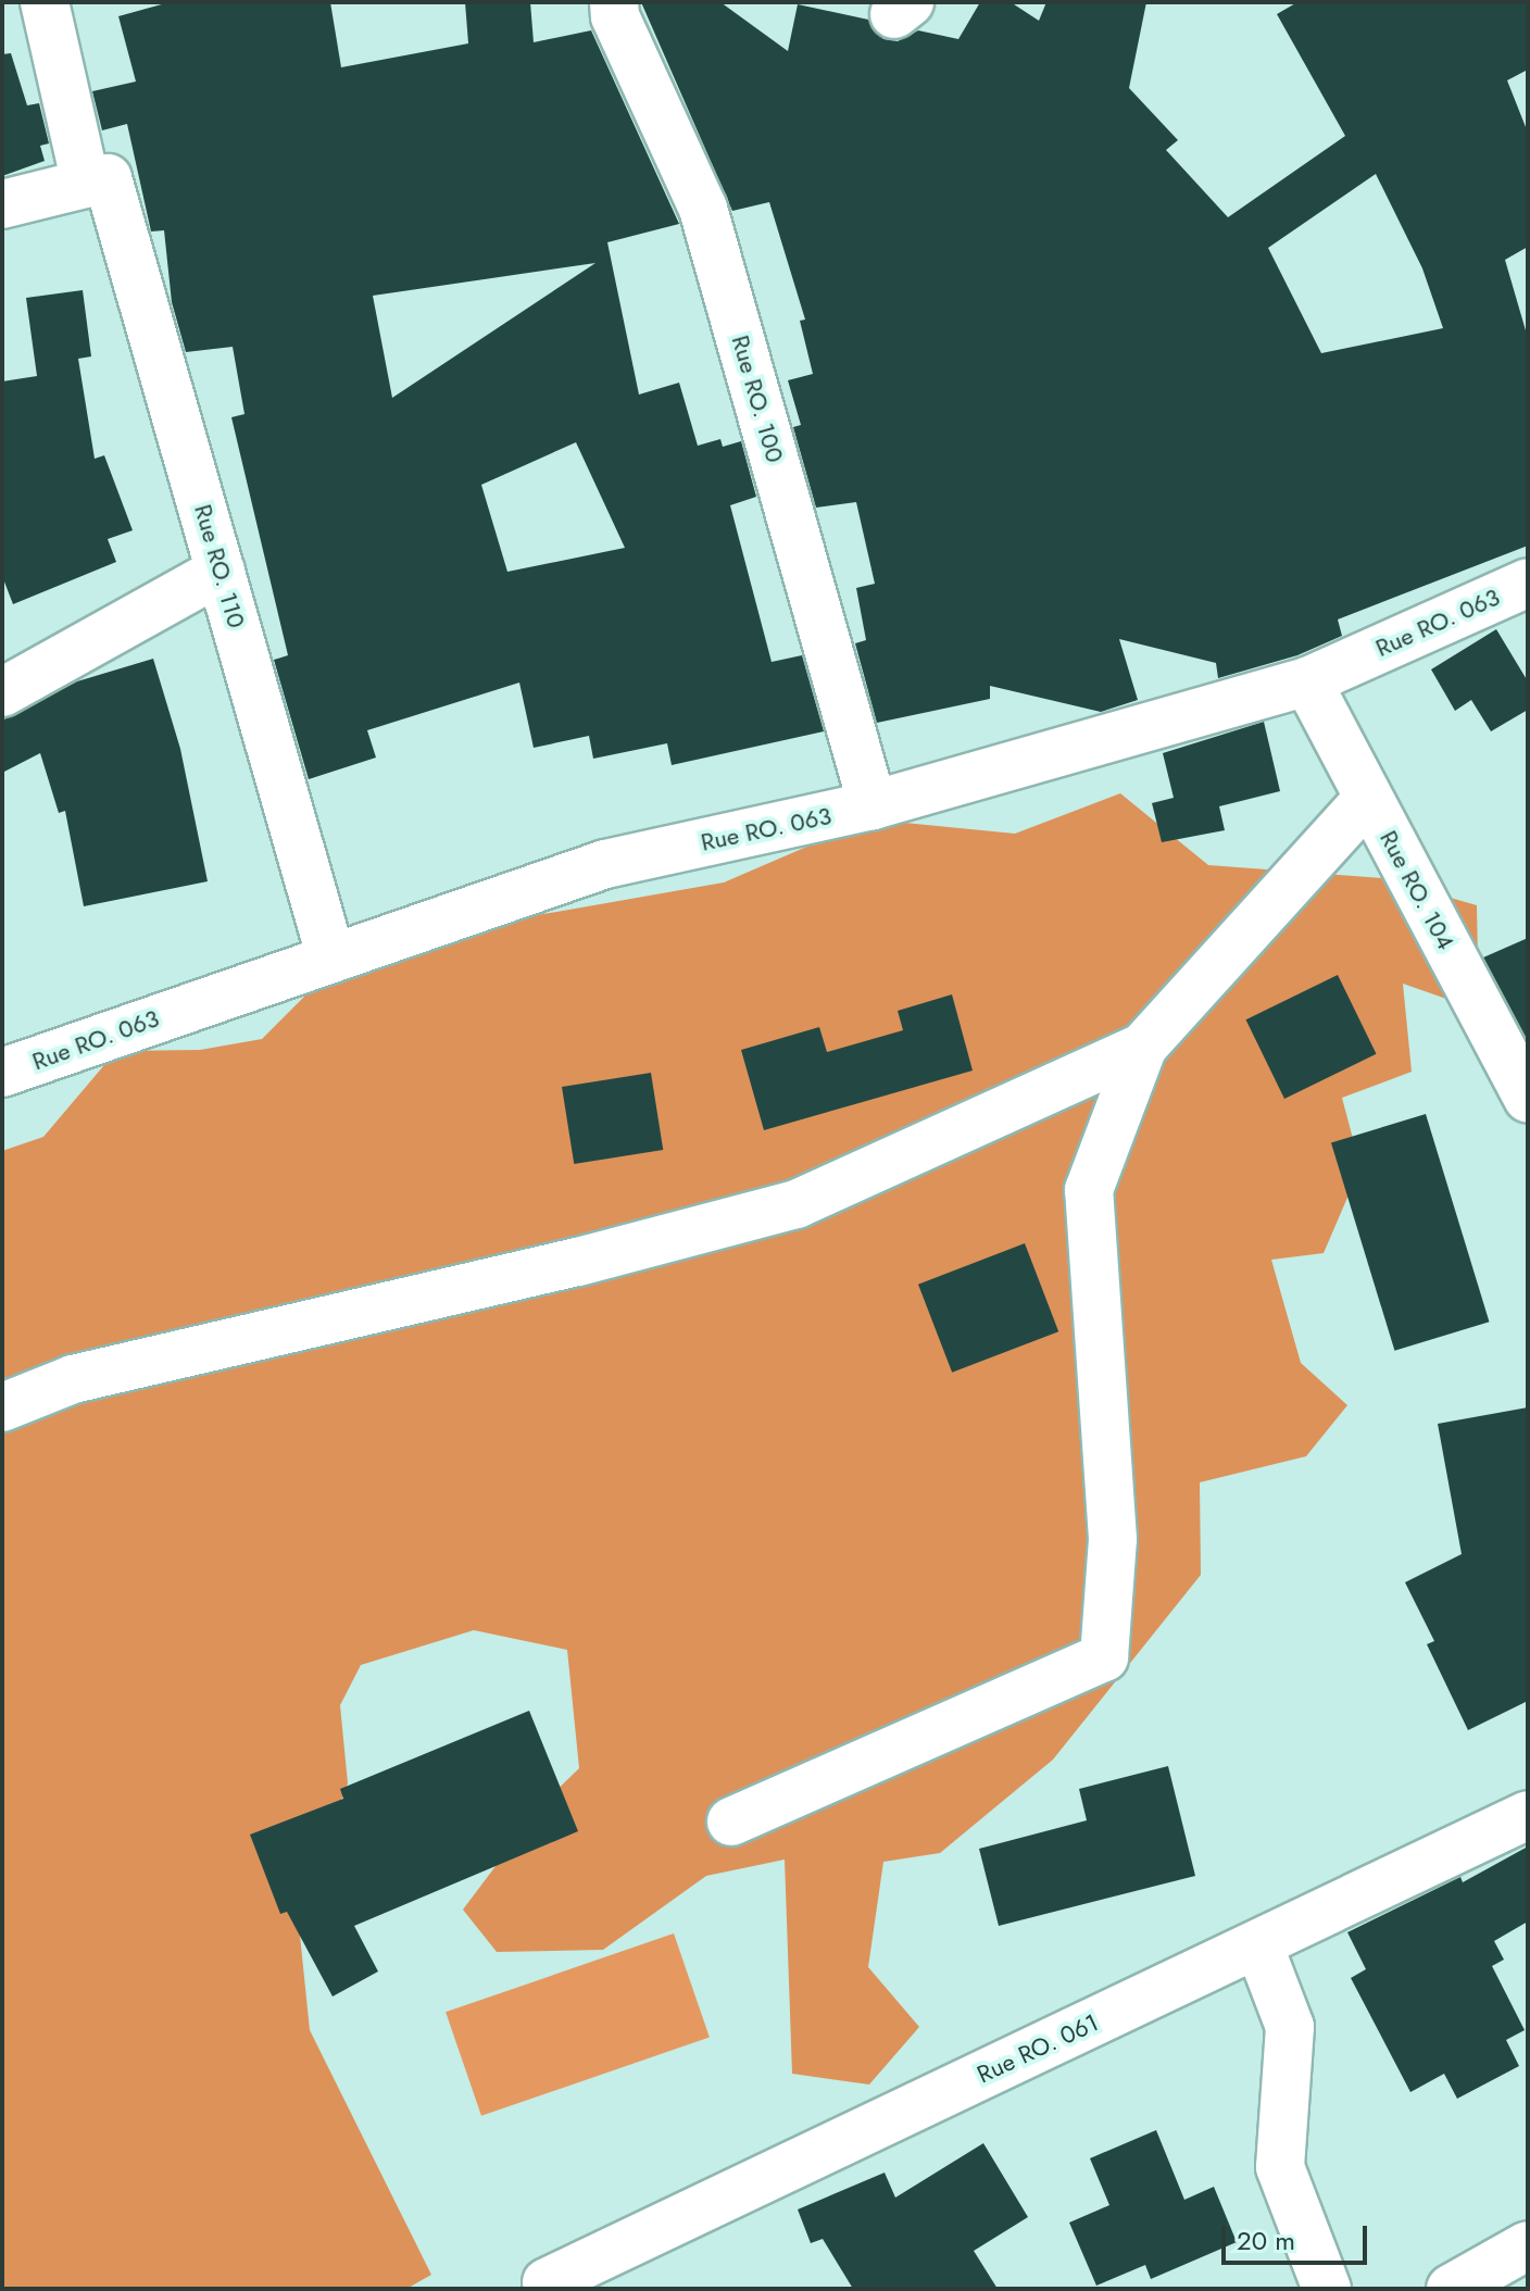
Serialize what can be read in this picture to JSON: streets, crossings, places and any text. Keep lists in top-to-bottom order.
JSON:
{
  "streets": {
    "street": [
      "Rue RO. 100",
      "Rue RO. 110",
      "Rue RO. 063",
      "Rue RO. 104",
      "Rue RO. 061"
    ]
  },
  "crossings": [
    ["Rue RO. 100", "Rue RO. 063"],
    ["Rue RO. 110", "Rue RO. 063"],
    ["Rue RO. 063", "Rue RO. 104"]
  ],
  "scale_bar": "20 m"
}
